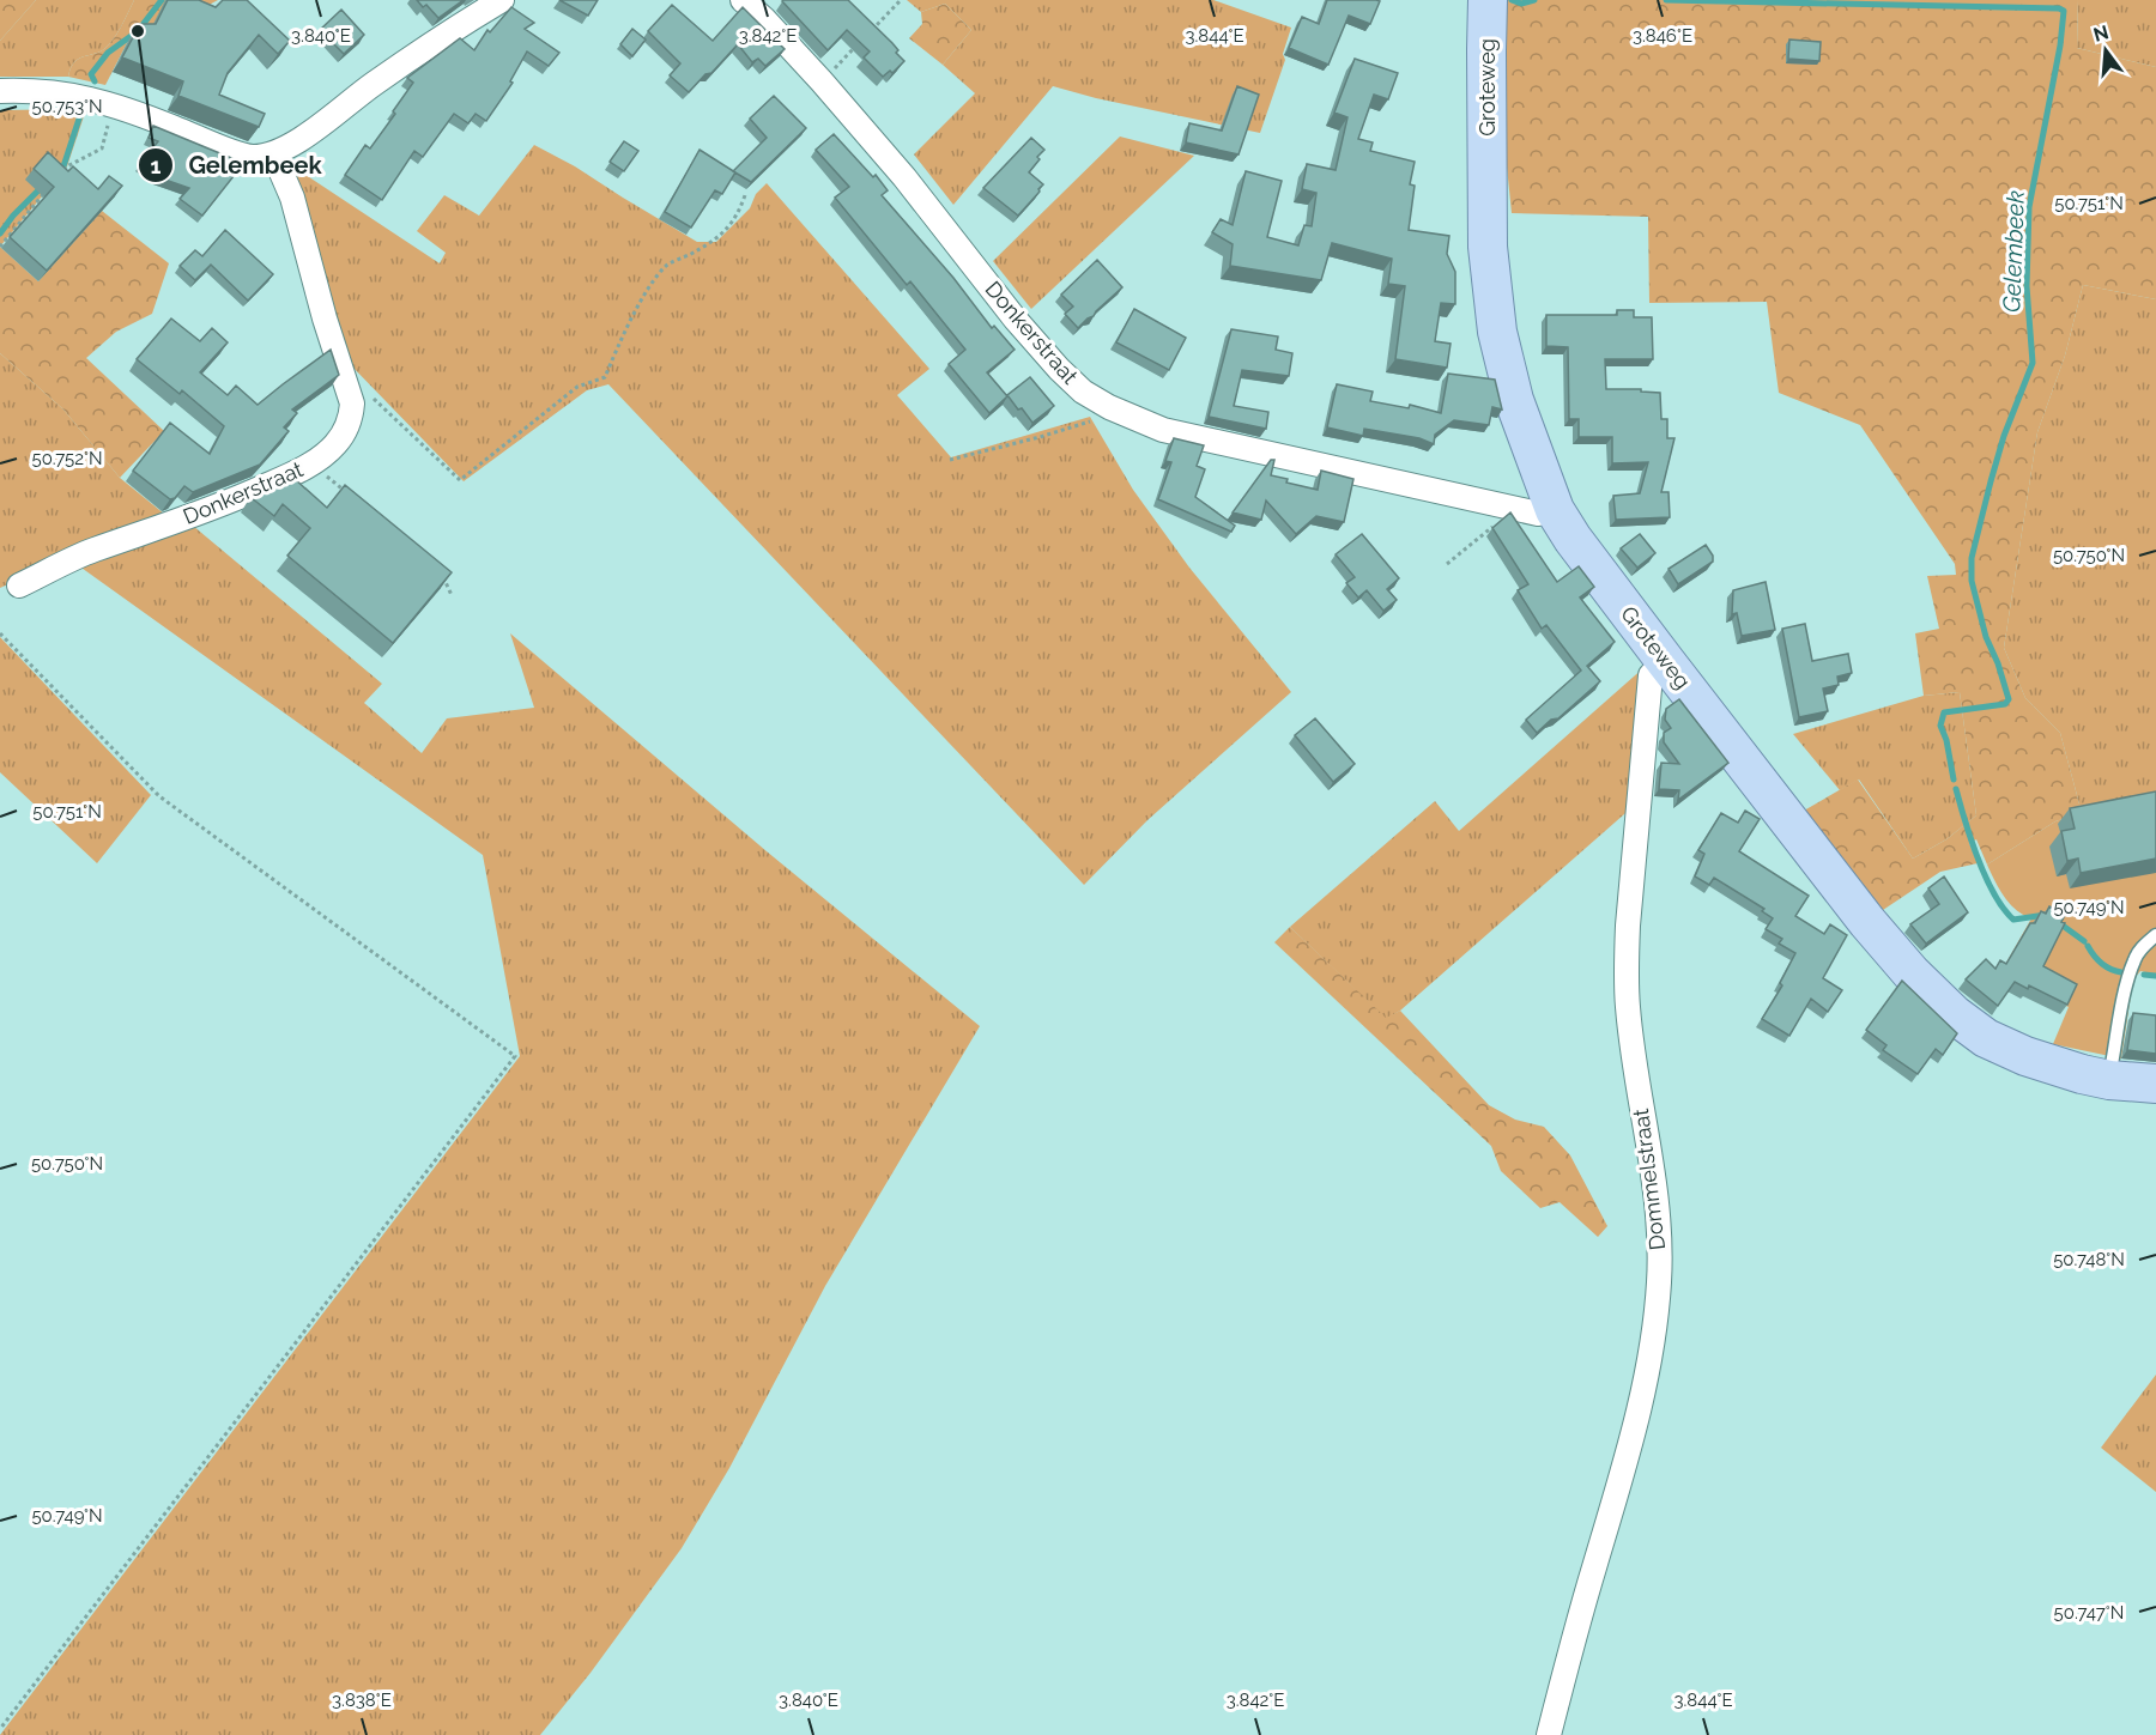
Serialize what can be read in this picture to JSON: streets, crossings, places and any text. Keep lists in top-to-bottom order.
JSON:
{
  "streets": {
    "main road": ["Groteweg"],
    "street": ["Donkerstraat", "Dommelstraat"]
  },
  "crossings": [
    ["Groteweg", "Donkerstraat"],
    ["Groteweg", "Dommelstraat"]
  ],
  "water": ["Gelembeek"],
  "places": ["Gelembeek"],
  "north": "top",
  "coordinates": [
    "3.840°E",
    "3.842°E",
    "3.844°E",
    "3.846°E",
    "50.753°N",
    "50.751°N",
    "50.752°N",
    "50.750°N",
    "50.749°N",
    "50.748°N",
    "50.747°N",
    "3.838°E"
  ]
}
